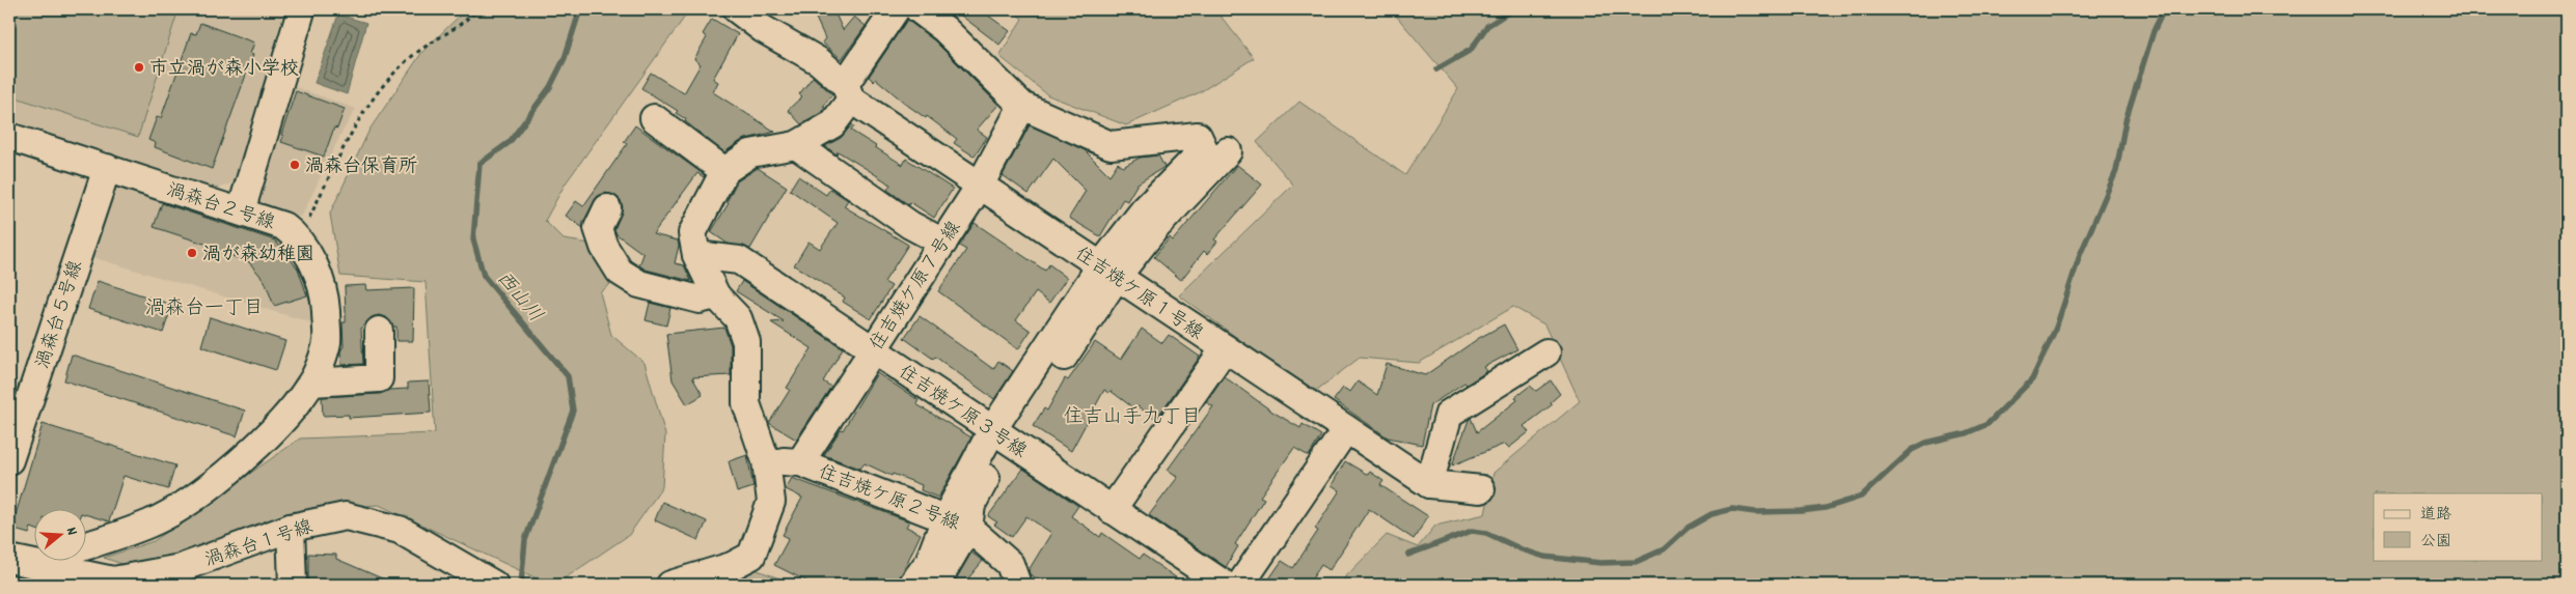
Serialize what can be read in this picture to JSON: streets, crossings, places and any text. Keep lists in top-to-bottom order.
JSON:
{
  "streets": {
    "street": [
      "渦森台２号線",
      "住吉焼ケ原７号線",
      "住吉焼ケ原１号線",
      "渦森台５号線",
      "住吉焼ケ原３号線",
      "住吉焼ケ原２号線",
      "渦森台１号線"
    ]
  },
  "crossings": [
    ["渦森台２号線", "渦森台５号線"],
    ["渦森台２号線", "渦森台１号線"],
    ["住吉焼ケ原７号線", "住吉焼ケ原１号線"],
    ["住吉焼ケ原７号線", "住吉焼ケ原３号線"],
    ["住吉焼ケ原７号線", "住吉焼ケ原２号線"]
  ],
  "districts": ["渦森台一丁目", "住吉山手九丁目"],
  "water": ["西山川"],
  "places": ["市立渦が森小学校", "渦森台保育所", "渦が森幼稚園"],
  "legend": ["道路", "公園"],
  "north": "right"
}
